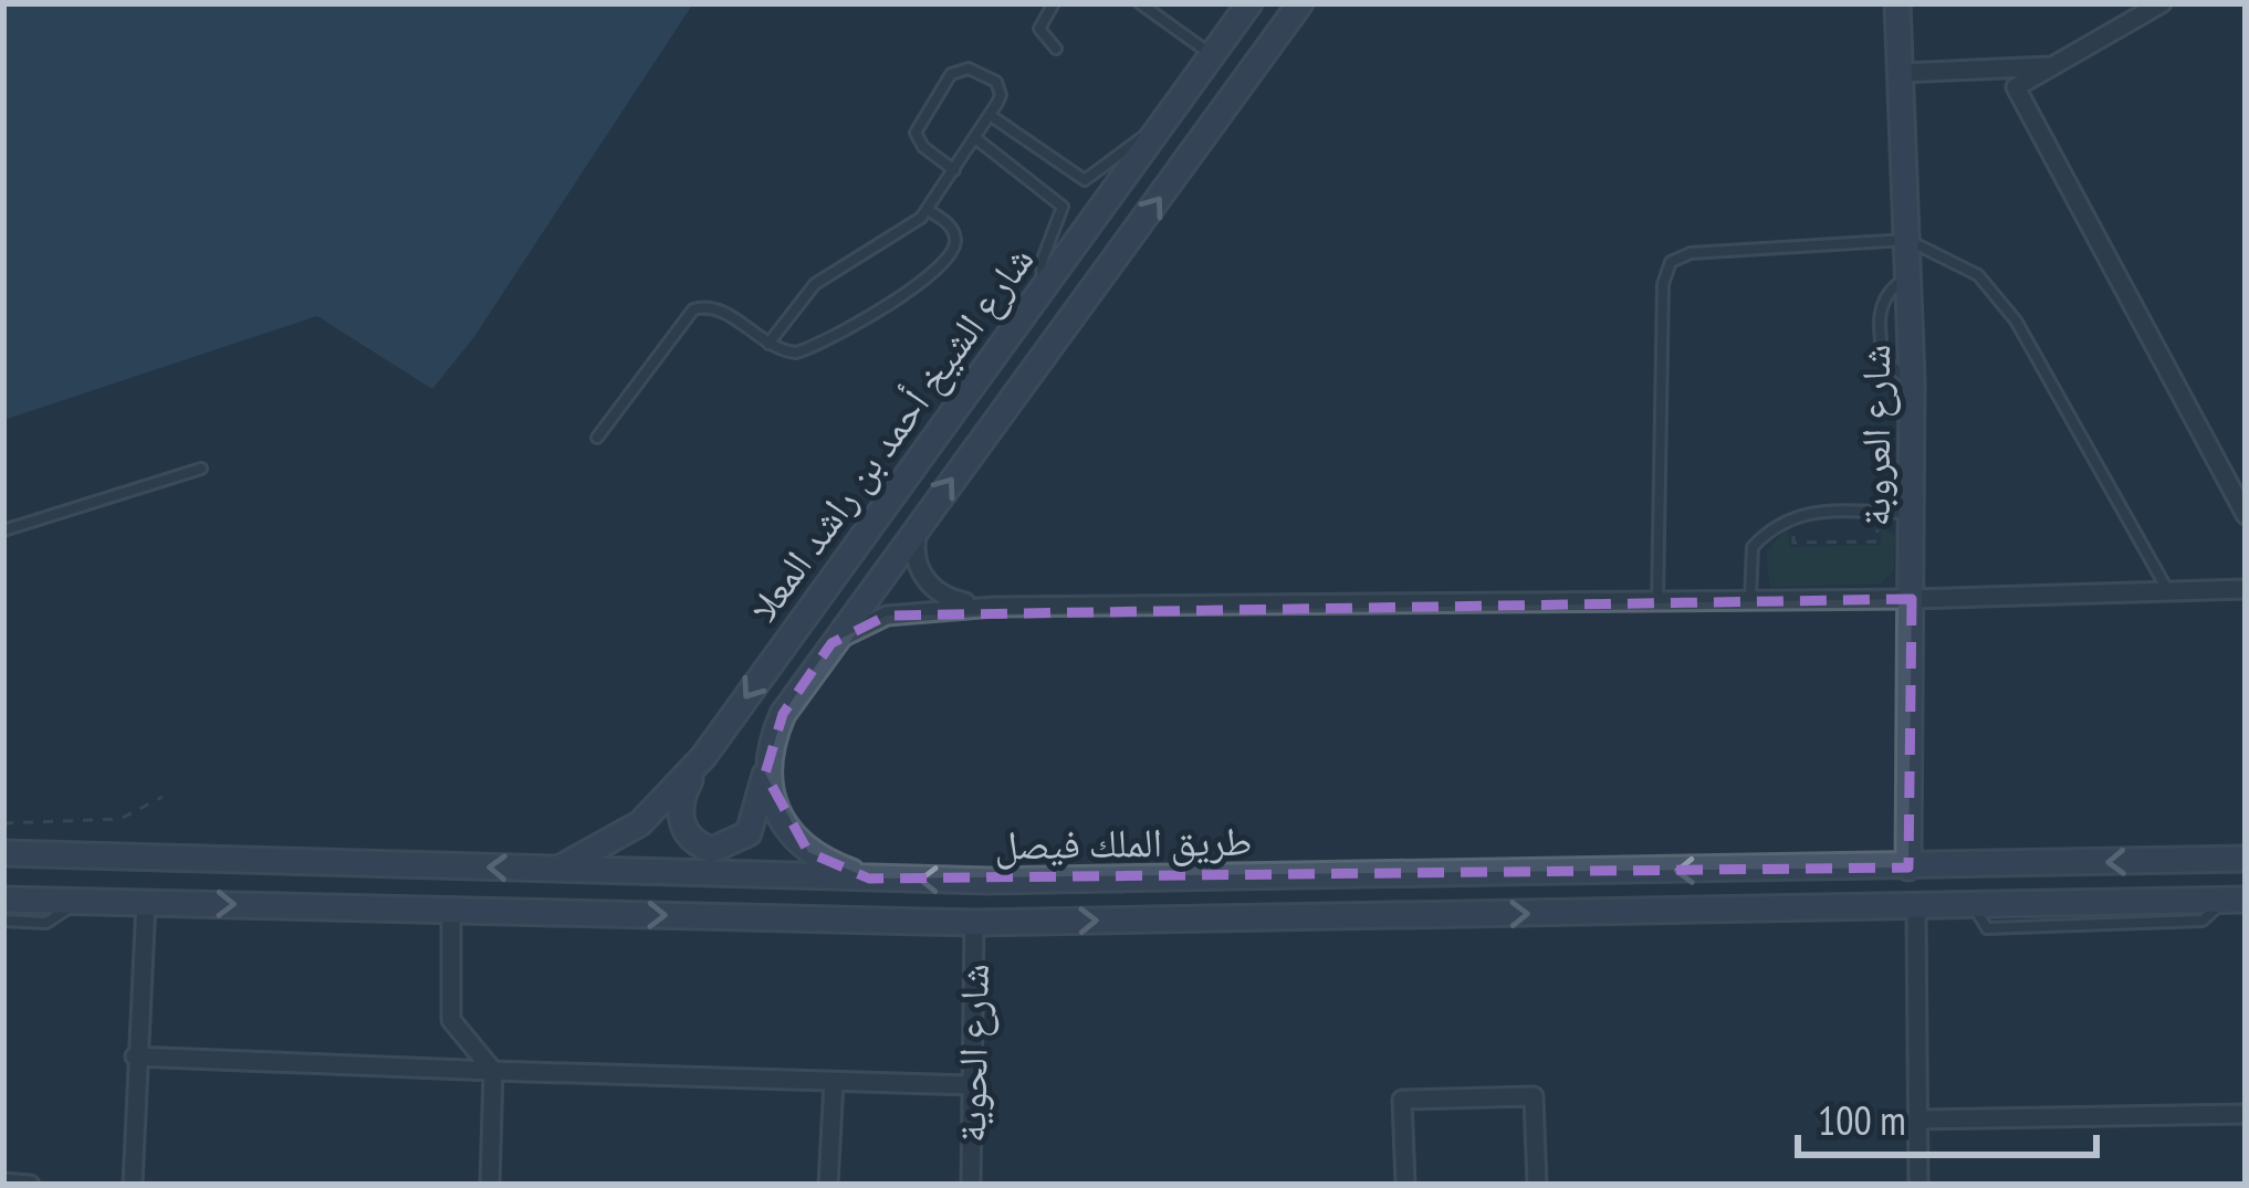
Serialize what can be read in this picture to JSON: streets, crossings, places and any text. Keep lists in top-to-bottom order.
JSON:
{
  "streets": {
    "main road": ["شارع الشيخ أحمد بن راشد المعلا", "شارع العروبة", "طريق الملك فيصل"],
    "street": ["شارع الحوية"]
  },
  "crossings": [
    ["شارع الشيخ أحمد بن راشد المعلا", "طريق الملك فيصل"],
    ["شارع العروبة", "طريق الملك فيصل"],
    ["طريق الملك فيصل", "شارع الحوية"]
  ],
  "scale_bar": "100 m"
}
